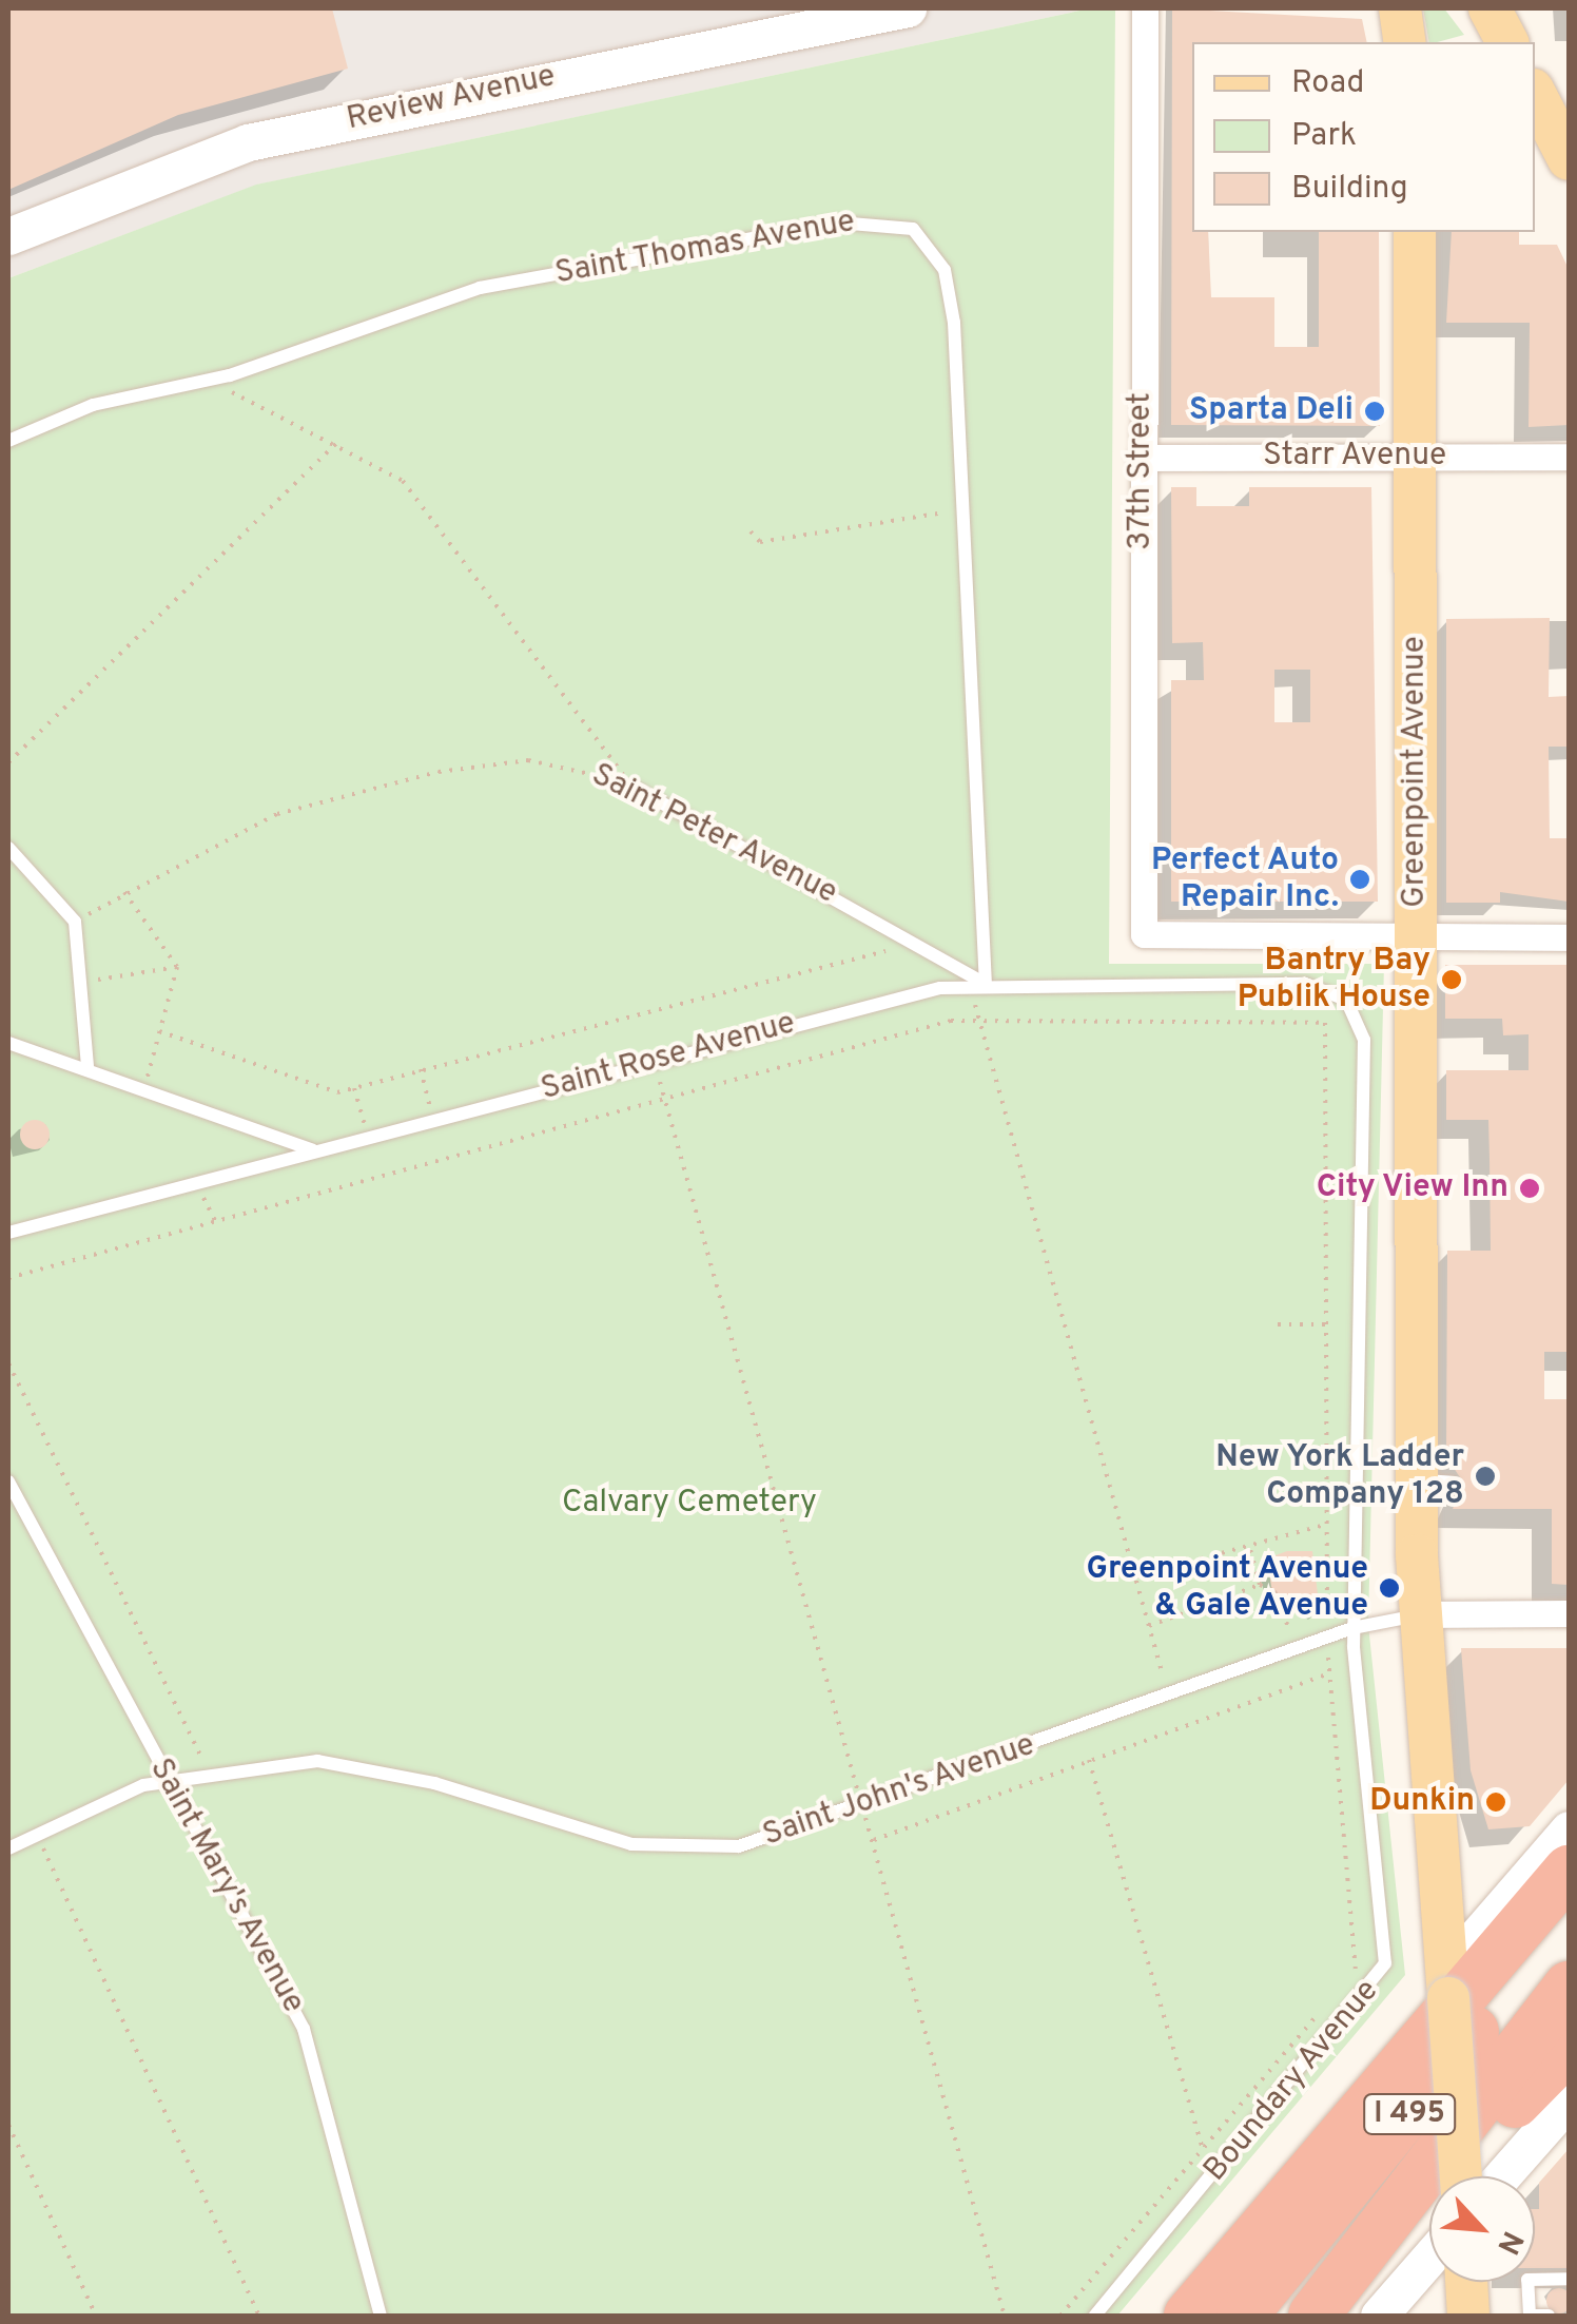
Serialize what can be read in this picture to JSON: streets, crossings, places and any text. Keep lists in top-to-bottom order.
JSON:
{
  "streets": {
    "highway": ["I 495"],
    "main road": ["Review Avenue", "Greenpoint Avenue"],
    "street": ["Starr Avenue", "37th Street"],
    "lane": [
      "Saint Thomas Avenue",
      "Saint Peter Avenue",
      "Saint Rose Avenue",
      "Saint John's Avenue",
      "Saint Mary's Avenue",
      "Boundary Avenue"
    ]
  },
  "crossings": [
    ["Saint Thomas Avenue", "Saint Peter Avenue"],
    ["Saint Thomas Avenue", "Saint Rose Avenue"],
    ["Starr Avenue", "37th Street"],
    ["Starr Avenue", "Greenpoint Avenue"],
    ["37th Street", "Greenpoint Avenue"],
    ["Greenpoint Avenue", "Saint John's Avenue"],
    ["Saint Peter Avenue", "Saint Rose Avenue"],
    ["Saint Rose Avenue", "Boundary Avenue"],
    ["Saint John's Avenue", "Saint Mary's Avenue"],
    ["Saint John's Avenue", "Boundary Avenue"]
  ],
  "parks": ["Calvary Cemetery"],
  "places": [
    "Sparta Deli",
    "Perfect Auto Repair Inc.",
    "Bantry Bay Publik House",
    "City View Inn",
    "New York Ladder Company 128",
    "Greenpoint Avenue & Gale Avenue",
    "Dunkin"
  ],
  "legend": ["Road", "Park", "Building"],
  "north": "bottom right"
}
